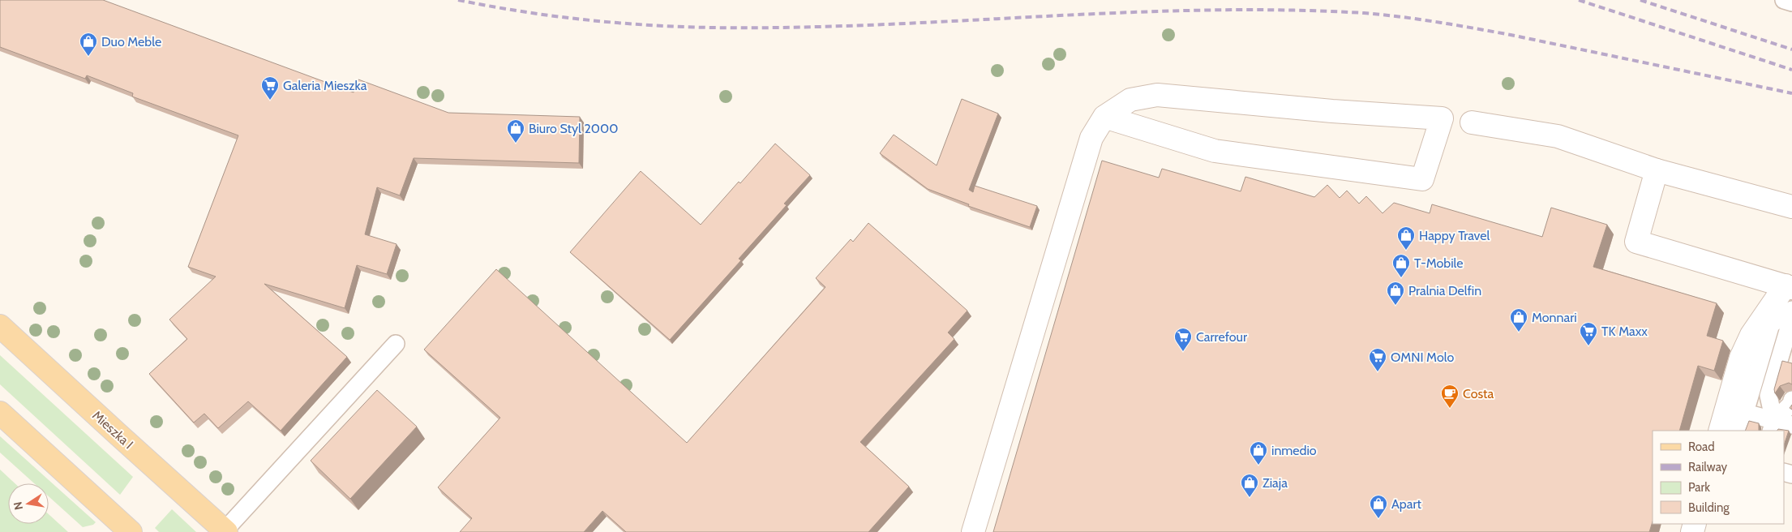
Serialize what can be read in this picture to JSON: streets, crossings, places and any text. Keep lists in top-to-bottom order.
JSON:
{
  "streets": {
    "main road": ["Mieszka I"]
  },
  "places": {
    "shop": [
      "Duo Meble",
      "Biuro Styl 2000",
      "Happy Travel",
      "T-Mobile",
      "Pralnia Delfin",
      "Monnari",
      "inmedio",
      "Ziaja",
      "Apart"
    ],
    "supermarket": [
      "Galeria Mieszka",
      "TK Maxx",
      "Carrefour",
      "OMNI Molo"
    ],
    "cafe": ["Costa"]
  },
  "legend": [
    "Road",
    "Railway",
    "Park",
    "Building"
  ],
  "north": "left"
}
